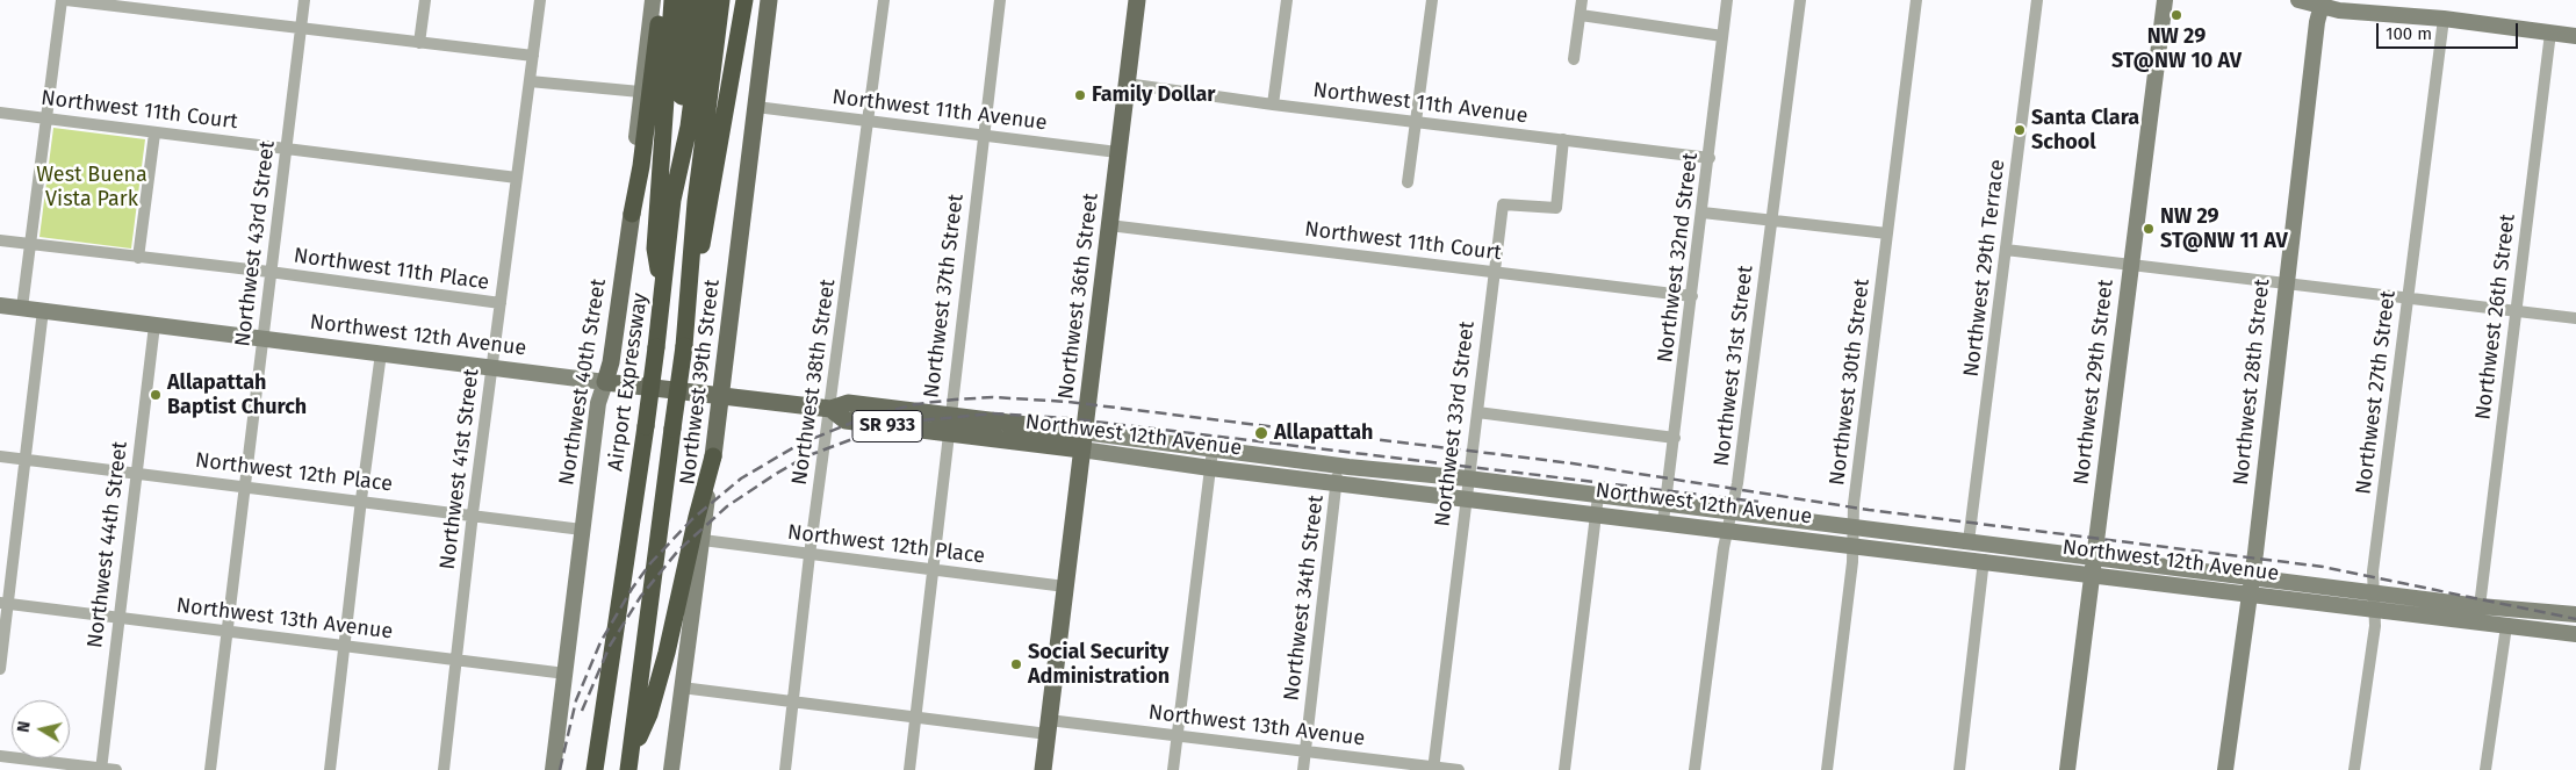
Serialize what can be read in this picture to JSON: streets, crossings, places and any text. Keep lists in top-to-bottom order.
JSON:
{
  "streets": {
    "highway": ["Airport Expressway"],
    "main road": [
      "Northwest 36th Street",
      "Northwest 12th Avenue",
      "Northwest 40th Street",
      "Northwest 39th Street",
      "Northwest 29th Street",
      "Northwest 28th Street",
      "SR 933"
    ],
    "street": [
      "Northwest 11th Avenue",
      "Northwest 11th Court",
      "Northwest 43rd Street",
      "Northwest 32nd Street",
      "Northwest 29th Terrace",
      "Northwest 11th Place",
      "Northwest 37th Street",
      "Northwest 26th Street",
      "Northwest 31st Street",
      "Northwest 38th Street",
      "Northwest 30th Street",
      "Northwest 27th Street",
      "Northwest 33rd Street",
      "Northwest 41st Street",
      "Northwest 12th Place",
      "Northwest 44th Street",
      "Northwest 34th Street",
      "Northwest 13th Avenue"
    ]
  },
  "crossings": [
    ["Northwest 11th Avenue", "Northwest 32nd Street"],
    ["Northwest 11th Avenue", "Northwest 37th Street"],
    ["Northwest 11th Avenue", "Northwest 36th Street"],
    ["Northwest 11th Avenue", "Northwest 39th Street"],
    ["Northwest 11th Avenue", "Northwest 38th Street"],
    ["Northwest 11th Avenue", "Northwest 33rd Street"],
    ["Northwest 11th Court", "Northwest 43rd Street"],
    ["Northwest 11th Court", "Northwest 32nd Street"],
    ["Northwest 11th Court", "Northwest 36th Street"],
    ["Northwest 11th Court", "Northwest 33rd Street"],
    ["Northwest 11th Court", "Northwest 41st Street"],
    ["Northwest 43rd Street", "Northwest 11th Place"],
    ["Northwest 43rd Street", "Northwest 12th Avenue"],
    ["Northwest 43rd Street", "Northwest 12th Place"],
    ["Northwest 43rd Street", "Northwest 13th Avenue"],
    ["Northwest 32nd Street", "Northwest 12th Avenue"],
    ["Northwest 29th Terrace", "Northwest 12th Avenue"],
    ["Northwest 11th Place", "Northwest 41st Street"],
    ["Northwest 37th Street", "Northwest 12th Avenue"],
    ["Northwest 37th Street", "Northwest 12th Place"],
    ["Northwest 37th Street", "Northwest 13th Avenue"],
    ["Northwest 36th Street", "Northwest 12th Avenue"],
    ["Northwest 36th Street", "Northwest 12th Place"],
    ["Northwest 36th Street", "Northwest 13th Avenue"],
    ["Northwest 26th Street", "Northwest 12th Avenue"],
    ["Northwest 12th Avenue", "Northwest 31st Street"],
    ["Northwest 12th Avenue", "Northwest 40th Street"],
    ["Northwest 12th Avenue", "Northwest 39th Street"],
    ["Northwest 12th Avenue", "Northwest 38th Street"],
    ["Northwest 12th Avenue", "Northwest 30th Street"],
    ["Northwest 12th Avenue", "Northwest 29th Street"],
    ["Northwest 12th Avenue", "Northwest 28th Street"],
    ["Northwest 12th Avenue", "Northwest 27th Street"],
    ["Northwest 12th Avenue", "Northwest 33rd Street"],
    ["Northwest 12th Avenue", "Northwest 41st Street"],
    ["Northwest 12th Avenue", "Northwest 44th Street"],
    ["Northwest 12th Avenue", "Northwest 34th Street"],
    ["Northwest 40th Street", "Northwest 12th Place"],
    ["Northwest 40th Street", "Northwest 13th Avenue"],
    ["Northwest 39th Street", "Northwest 12th Place"],
    ["Northwest 39th Street", "Northwest 13th Avenue"],
    ["Northwest 38th Street", "Northwest 12th Place"],
    ["Northwest 38th Street", "Northwest 13th Avenue"],
    ["Northwest 33rd Street", "Northwest 13th Avenue"],
    ["Northwest 41st Street", "Northwest 12th Place"],
    ["Northwest 41st Street", "Northwest 13th Avenue"],
    ["Northwest 12th Place", "Northwest 44th Street"],
    ["Northwest 44th Street", "Northwest 13th Avenue"],
    ["Northwest 34th Street", "Northwest 13th Avenue"]
  ],
  "parks": ["West Buena Vista Park"],
  "places": [
    "NW 29 ST@NW 10 AV",
    "Family Dollar",
    "Santa Clara School",
    "NW 29 ST@NW 11 AV",
    "Allapattah Baptist Church",
    "Allapattah",
    "Social Security Administration"
  ],
  "scale_bar": "100 m",
  "north": "left"
}
